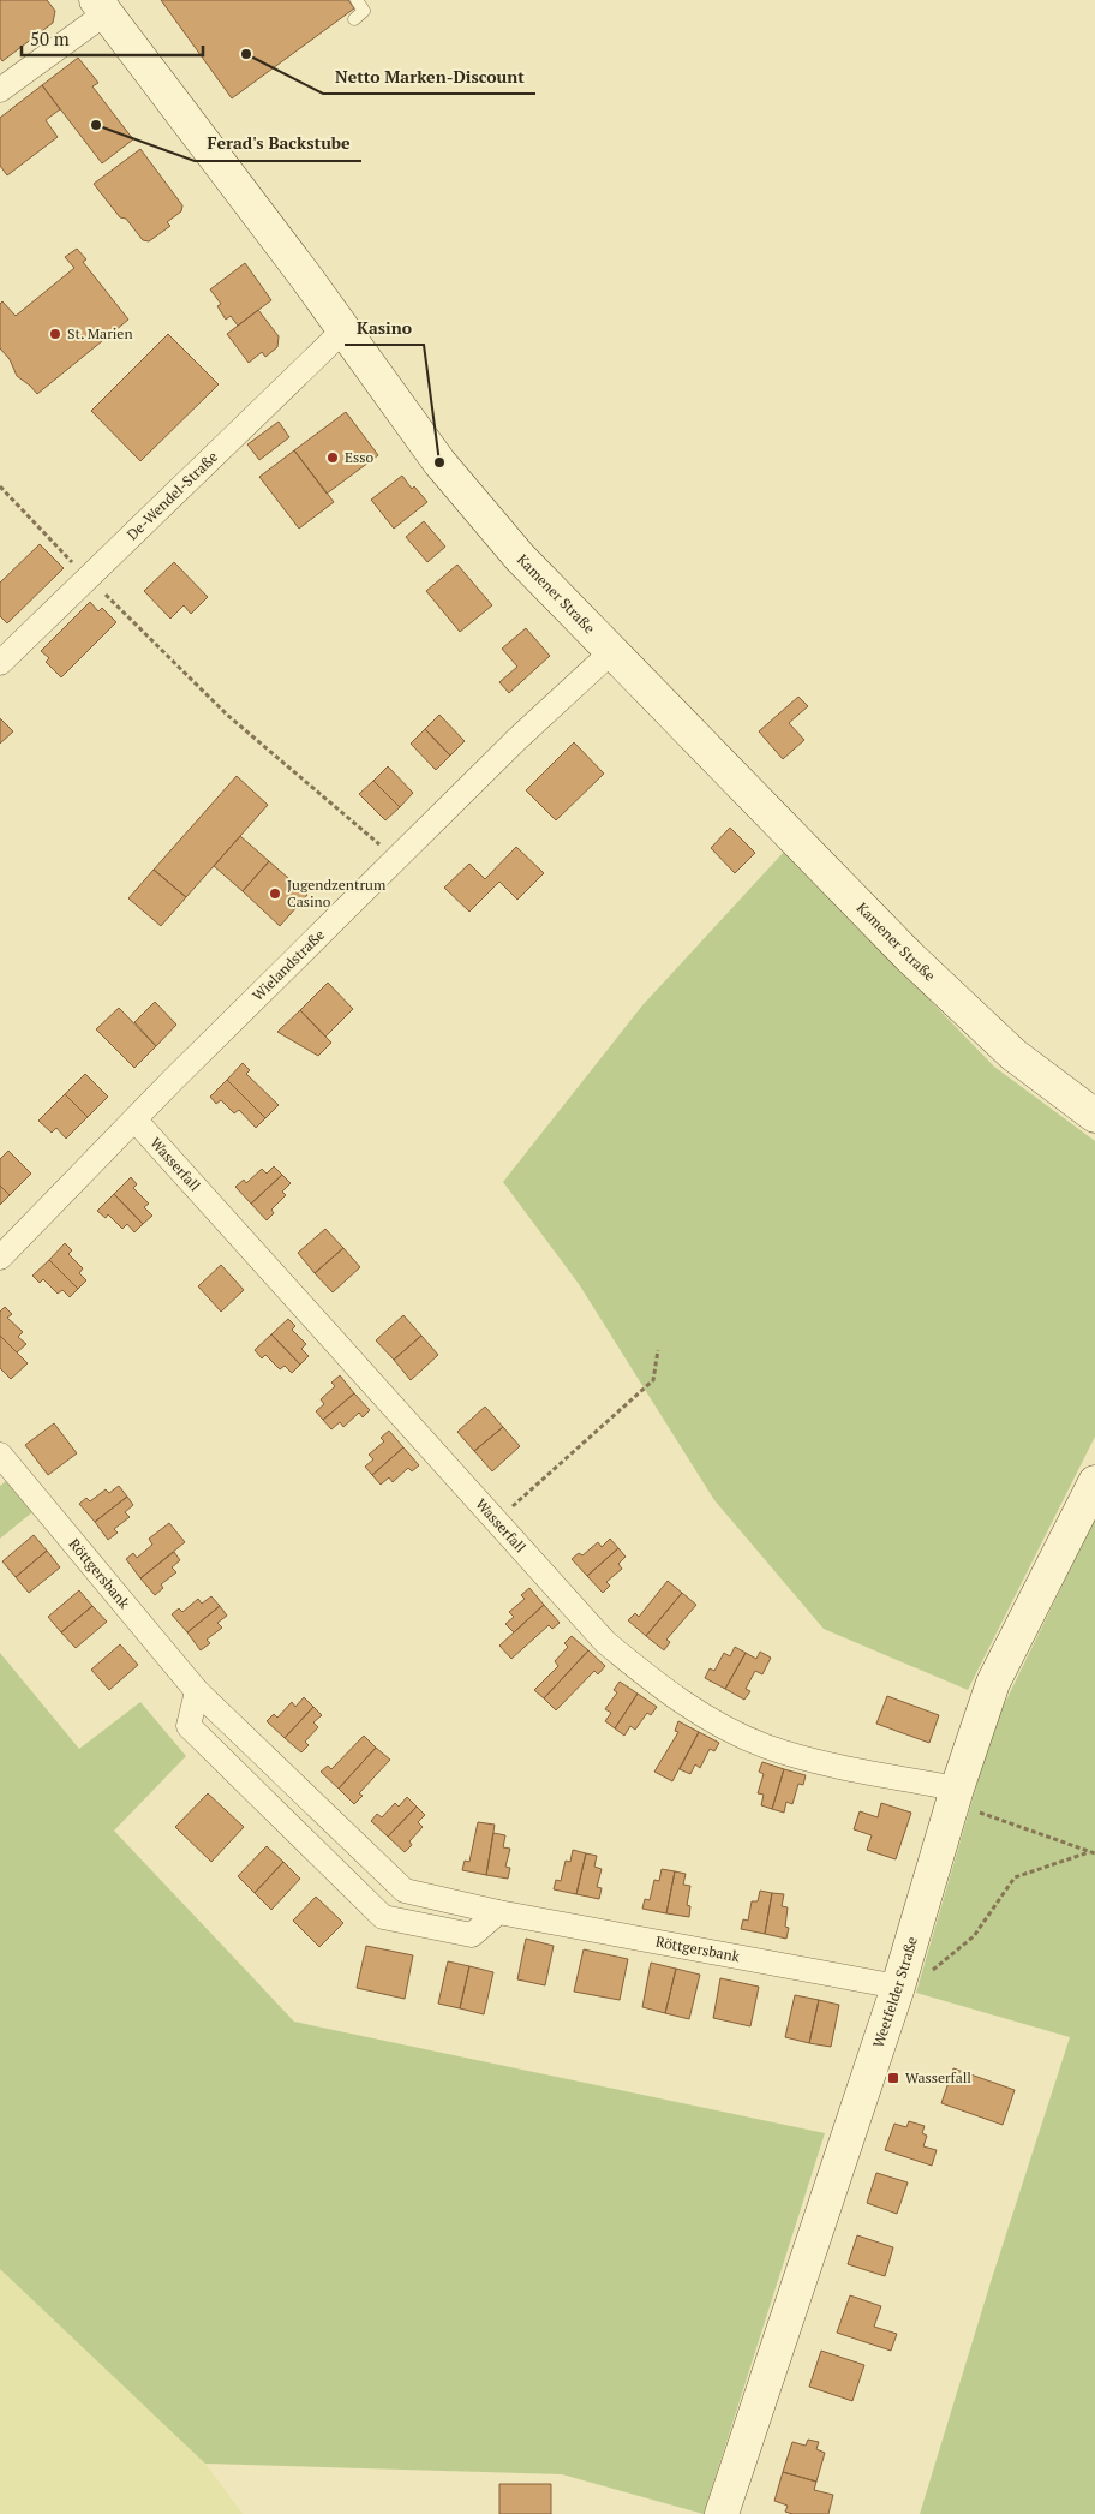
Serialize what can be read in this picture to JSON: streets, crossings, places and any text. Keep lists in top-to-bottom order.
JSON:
{
  "streets": {
    "main road": ["Kamener Straße", "Weetfelder Straße"],
    "street": [
      "De-Wendel-Straße",
      "Wielandstraße",
      "Wasserfall",
      "Röttgersbank"
    ]
  },
  "crossings": [
    ["De-Wendel-Straße", "Kamener Straße"],
    ["Kamener Straße", "Wielandstraße"],
    ["Wielandstraße", "Wasserfall"],
    ["Wasserfall", "Weetfelder Straße"],
    ["Röttgersbank", "Weetfelder Straße"]
  ],
  "places": {
    "other": [
      "Netto Marken-Discount",
      "Ferad's Backstube",
      "St. Marien",
      "Esso",
      "Kasino",
      "Jugendzentrum Casino"
    ],
    "transit": ["Wasserfall"]
  },
  "scale_bar": "50 m"
}
